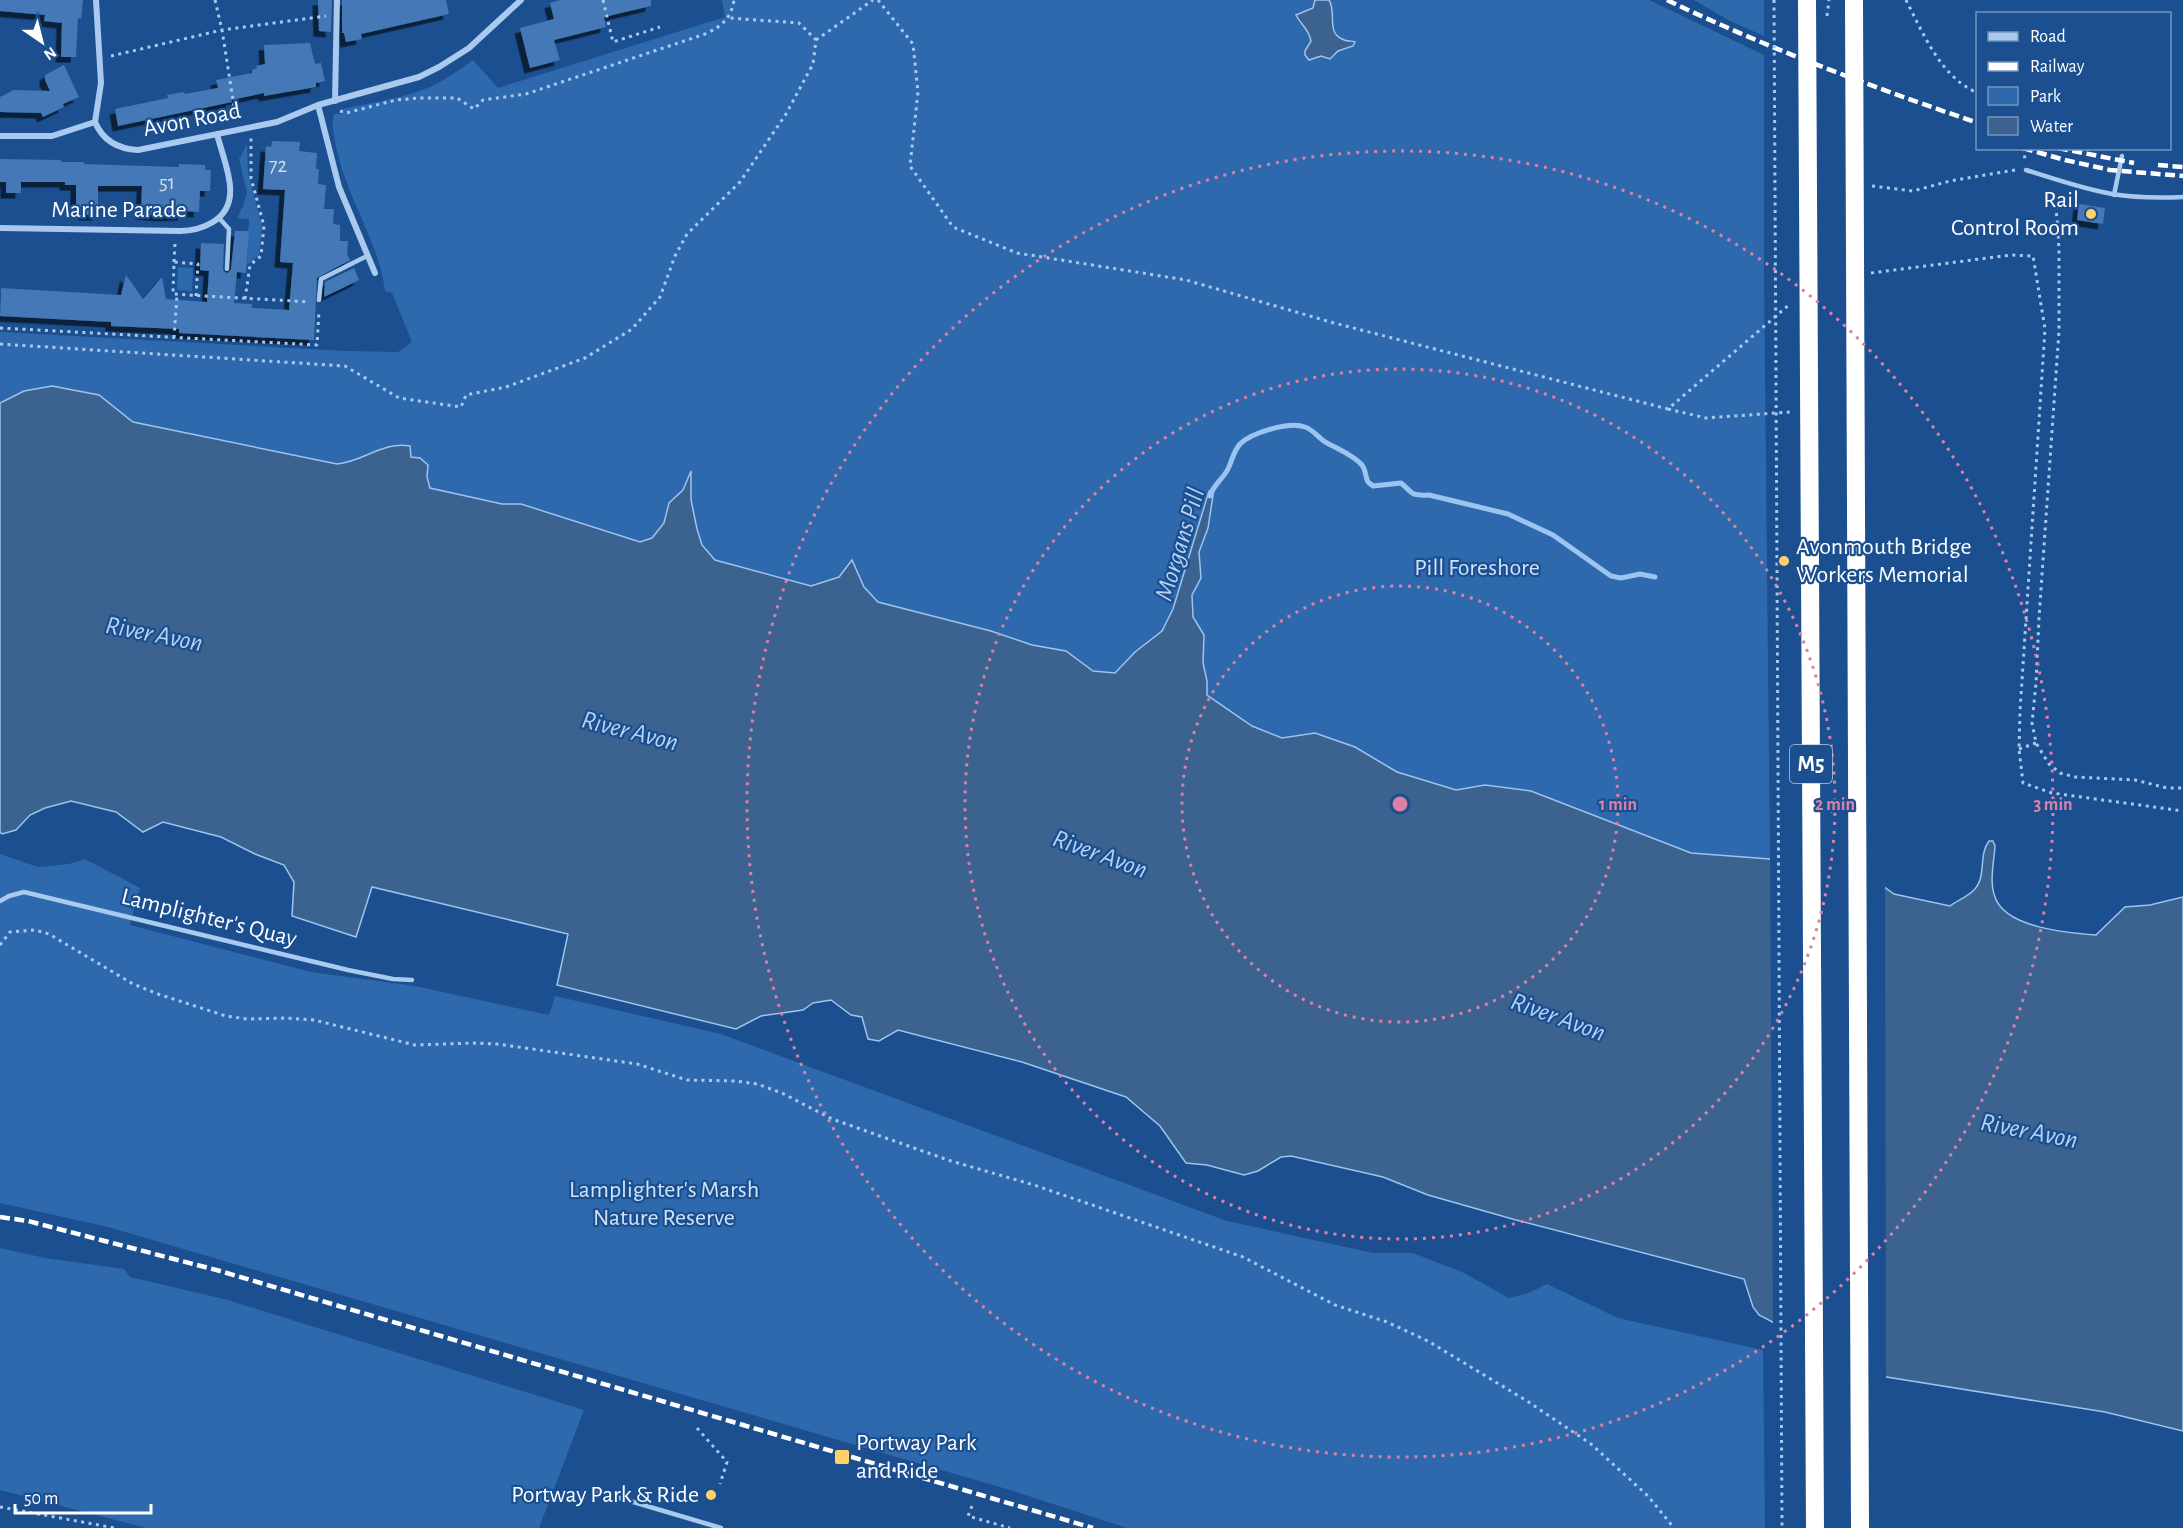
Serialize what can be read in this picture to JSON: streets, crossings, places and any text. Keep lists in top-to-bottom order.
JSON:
{
  "streets": {
    "highway": ["M5"],
    "street": ["Avon Road", "Marine Parade"],
    "lane": ["Lamplighter's Quay"]
  },
  "crossings": [
    ["Avon Road", "Marine Parade"]
  ],
  "water": ["Morgans Pill", "River Avon"],
  "parks": ["Pill Foreshore", "Lamplighter's Marsh Nature Reserve"],
  "places": {
    "other": ["Rail Control Room", "Avonmouth Bridge Workers Memorial", "Portway Park & Ride"],
    "transit": ["Portway Park and Ride"]
  },
  "house_numbers": ["72", "51"],
  "legend": [
    "Road",
    "Railway",
    "Park",
    "Water"
  ],
  "scale_bar": "50 m",
  "north": "bottom right",
  "rings": ["1 min", "2 min", "3 min"]
}
